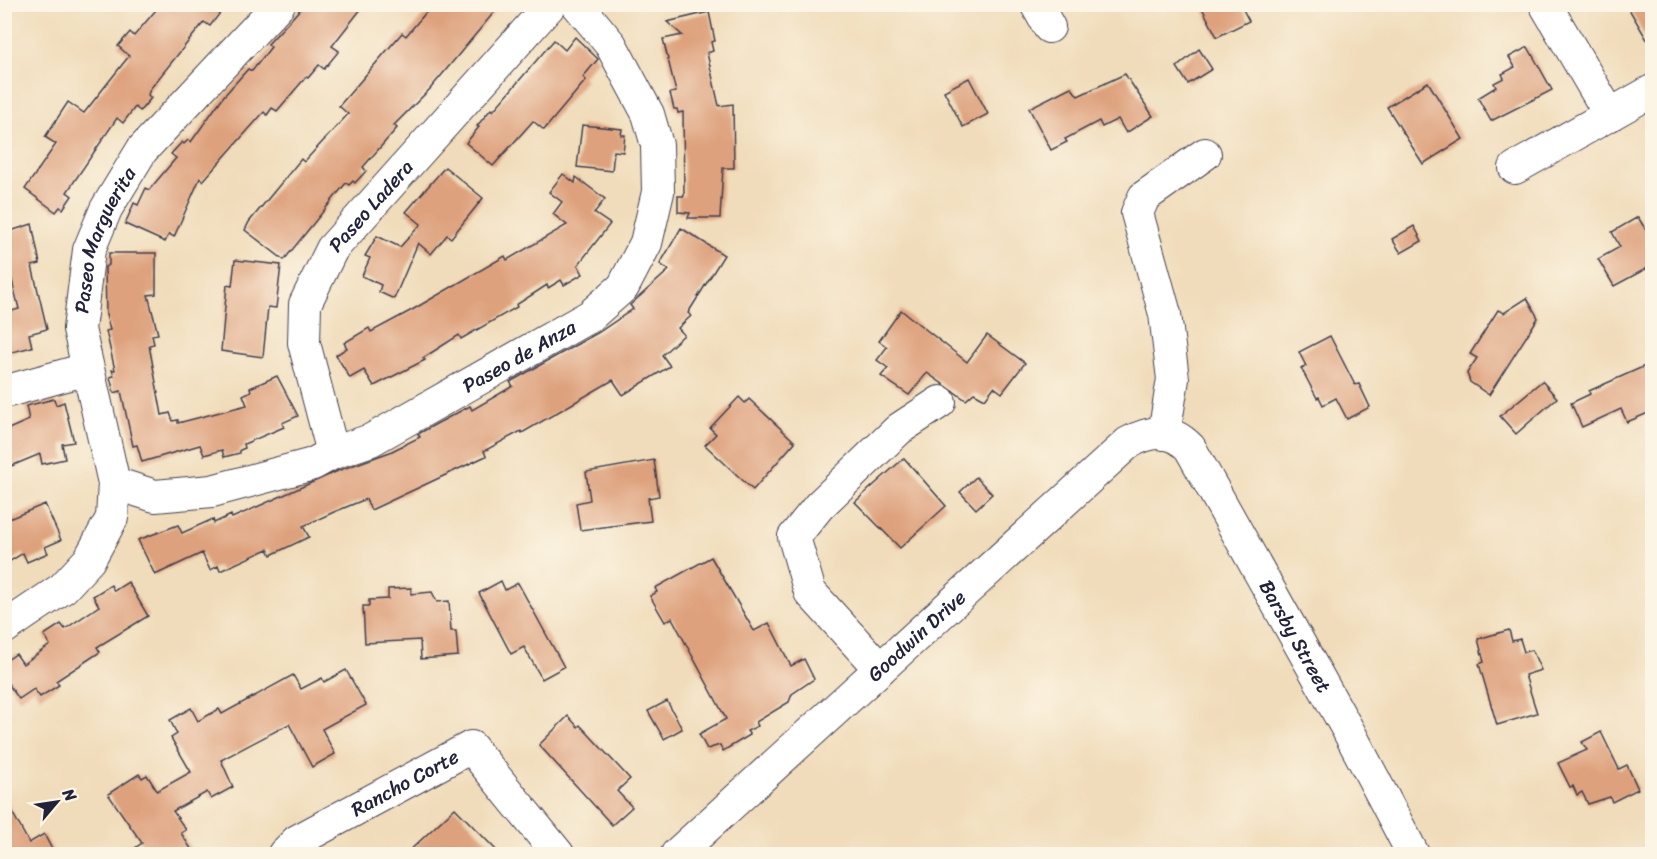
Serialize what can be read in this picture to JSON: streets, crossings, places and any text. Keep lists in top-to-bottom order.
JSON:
{
  "streets": {
    "street": [
      "Paseo Ladera",
      "Paseo Marguerita",
      "Paseo de Anza",
      "Goodwin Drive",
      "Barsby Street",
      "Rancho Corte"
    ]
  },
  "crossings": [
    ["Paseo Ladera", "Paseo de Anza"],
    ["Paseo Marguerita", "Paseo de Anza"],
    ["Goodwin Drive", "Barsby Street"]
  ],
  "north": "top right"
}
